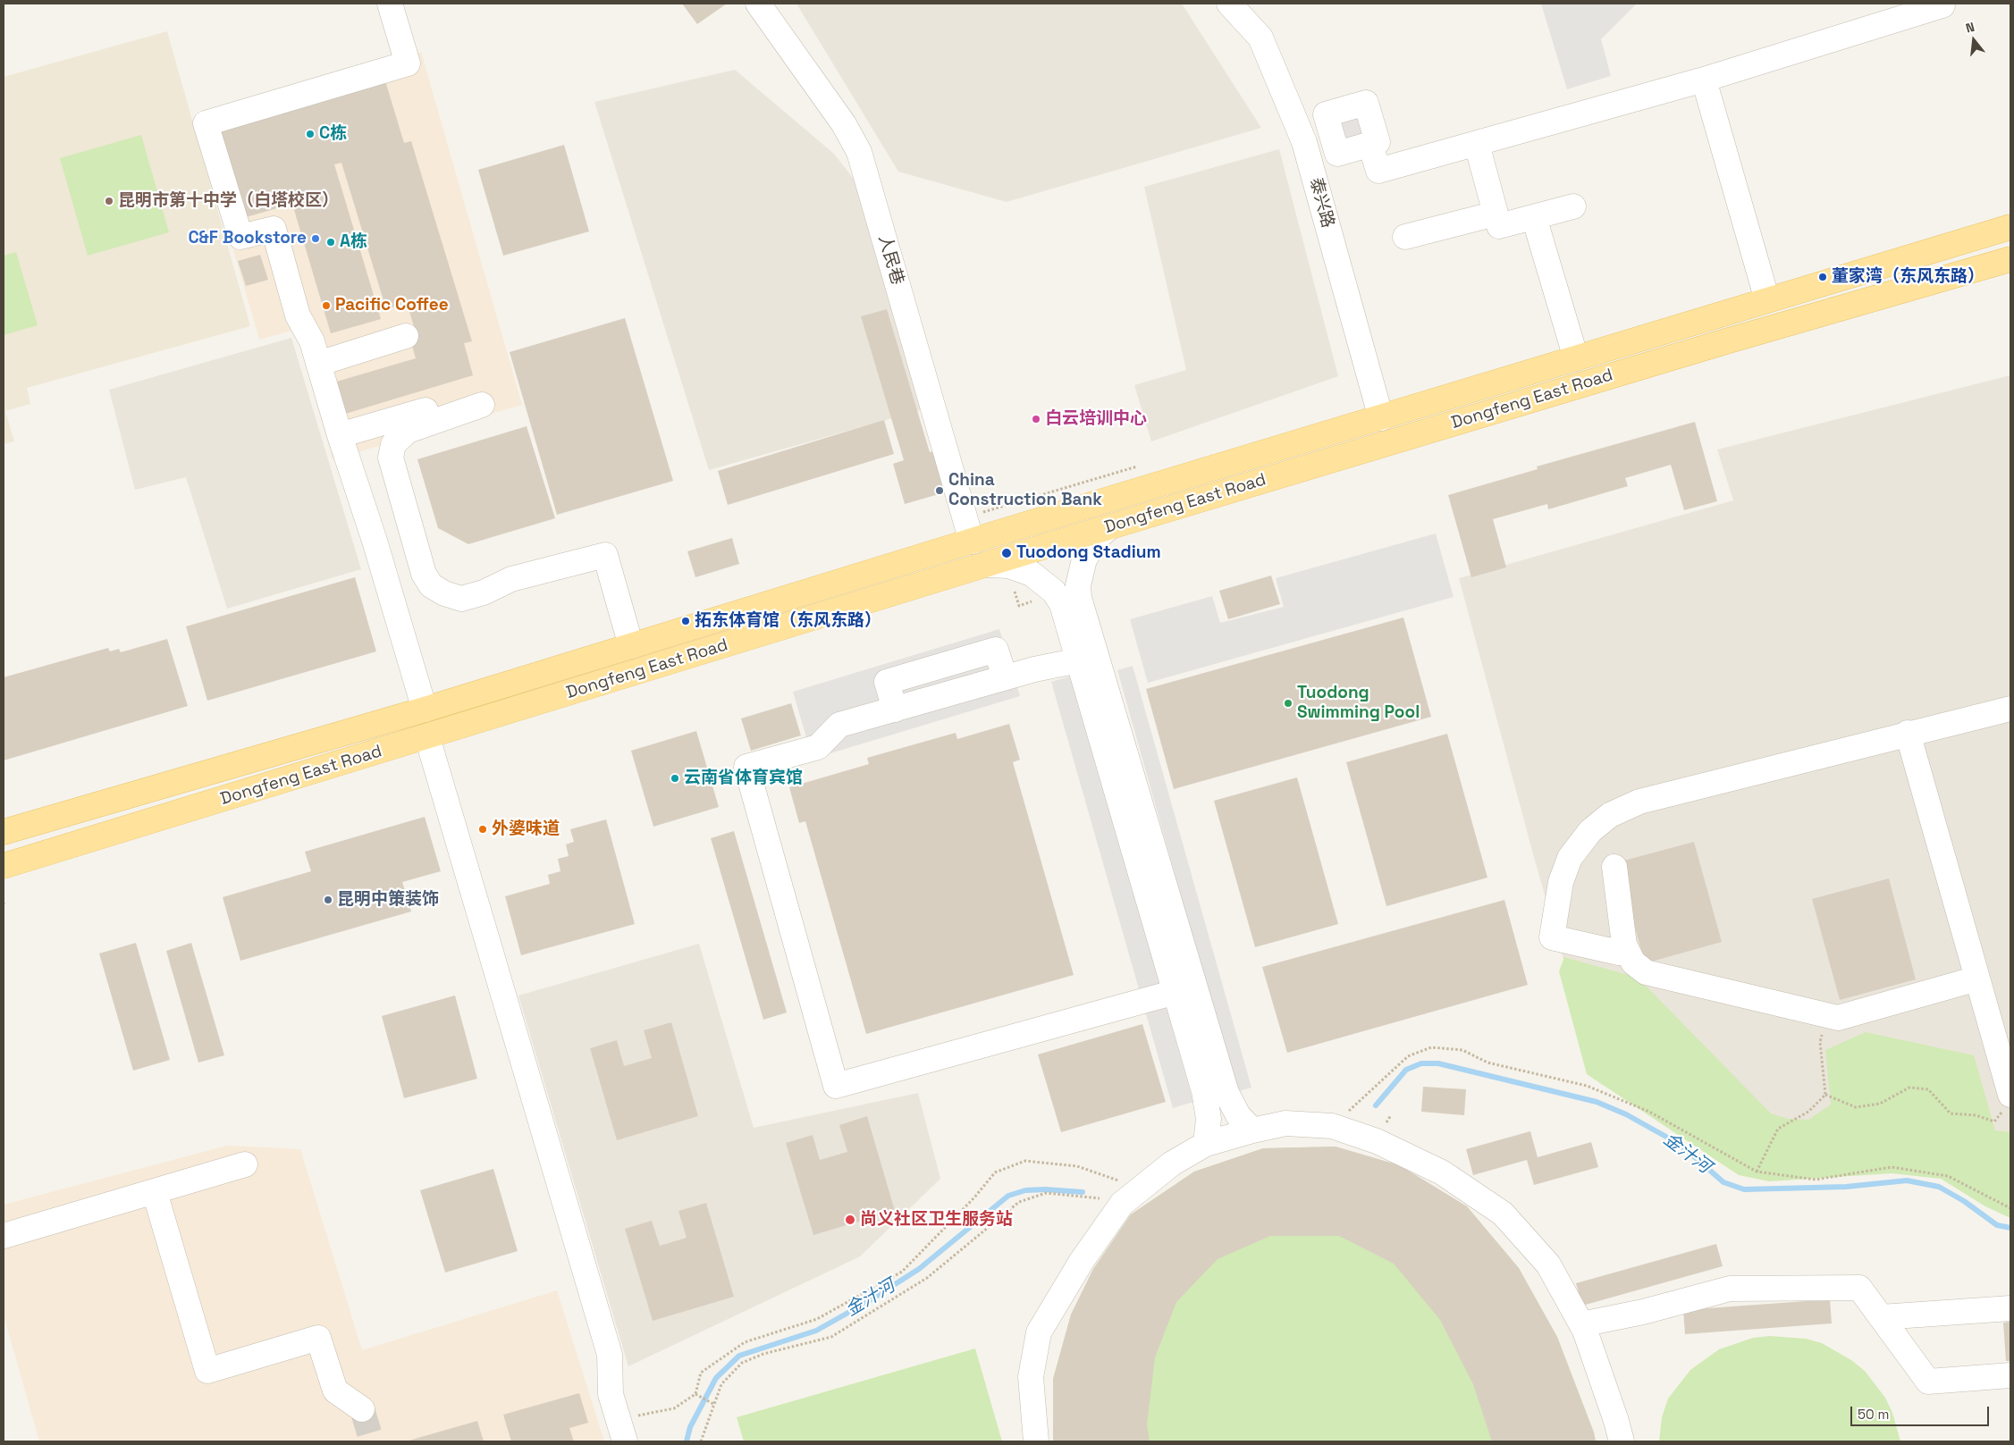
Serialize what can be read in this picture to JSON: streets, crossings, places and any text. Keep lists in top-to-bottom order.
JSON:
{
  "streets": {
    "main road": ["Dongfeng East Road"],
    "street": ["泰兴路", "人民巷"]
  },
  "crossings": [
    ["泰兴路", "Dongfeng East Road"],
    ["人民巷", "Dongfeng East Road"]
  ],
  "water": ["金汁河"],
  "places": [
    "C栋",
    "昆明市第十中学（白塔校区）",
    "C&F Bookstore",
    "A栋",
    "董家湾（东风东路）",
    "Pacific Coffee",
    "白云培训中心",
    "China Construction Bank",
    "Tuodong Stadium",
    "拓东体育馆（东风东路）",
    "Tuodong Swimming Pool",
    "云南省体育宾馆",
    "外婆味道",
    "昆明中策装饰",
    "尚义社区卫生服务站"
  ],
  "scale_bar": "50 m",
  "north": "top"
}
